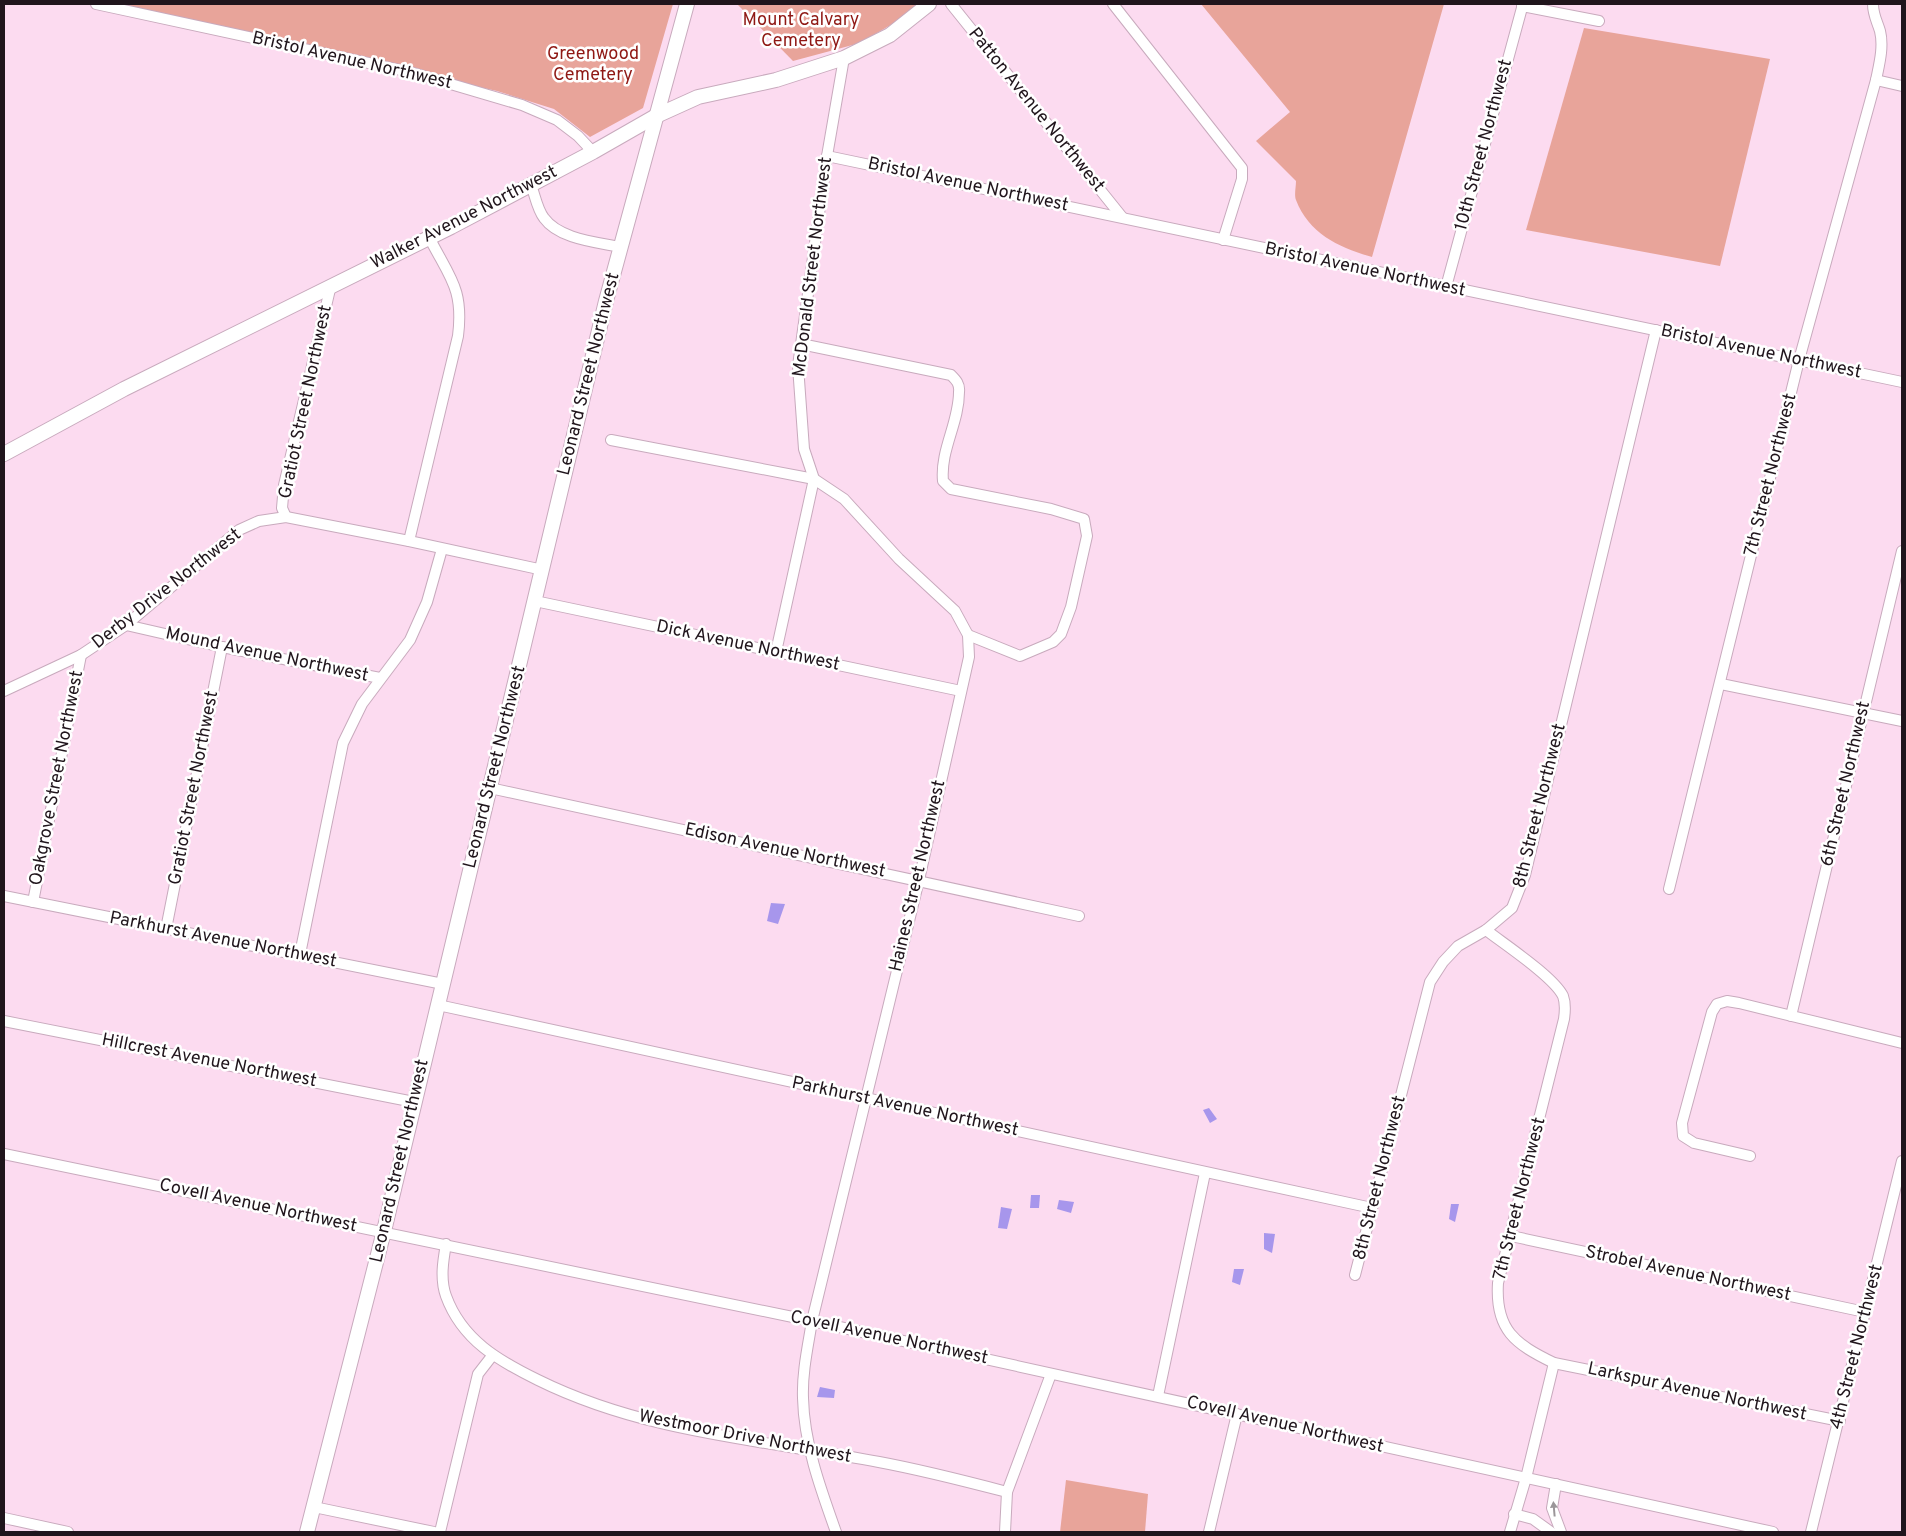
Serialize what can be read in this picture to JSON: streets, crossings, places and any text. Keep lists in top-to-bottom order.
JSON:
{
  "streets": {
    "main road": ["Walker Avenue Northwest", "Leonard Street Northwest"],
    "street": [
      "Bristol Avenue Northwest",
      "Patton Avenue Northwest",
      "10th Street Northwest",
      "McDonald Street Northwest",
      "Gratiot Street Northwest",
      "7th Street Northwest",
      "Derby Drive Northwest",
      "Dick Avenue Northwest",
      "Mound Avenue Northwest",
      "Oakgrove Street Northwest",
      "6th Street Northwest",
      "8th Street Northwest",
      "Edison Avenue Northwest",
      "Haines Street Northwest",
      "Parkhurst Avenue Northwest",
      "Hillcrest Avenue Northwest",
      "Covell Avenue Northwest",
      "Strobel Avenue Northwest",
      "4th Street Northwest",
      "Larkspur Avenue Northwest",
      "Westmoor Drive Northwest"
    ]
  },
  "crossings": [
    ["Bristol Avenue Northwest", "Patton Avenue Northwest"],
    ["Bristol Avenue Northwest", "10th Street Northwest"],
    ["Bristol Avenue Northwest", "Walker Avenue Northwest"],
    ["Bristol Avenue Northwest", "McDonald Street Northwest"],
    ["Bristol Avenue Northwest", "7th Street Northwest"],
    ["Bristol Avenue Northwest", "8th Street Northwest"],
    ["Walker Avenue Northwest", "McDonald Street Northwest"],
    ["Walker Avenue Northwest", "Leonard Street Northwest"],
    ["Walker Avenue Northwest", "Gratiot Street Northwest"],
    ["McDonald Street Northwest", "Haines Street Northwest"],
    ["Leonard Street Northwest", "Derby Drive Northwest"],
    ["Leonard Street Northwest", "Dick Avenue Northwest"],
    ["Leonard Street Northwest", "Edison Avenue Northwest"],
    ["Leonard Street Northwest", "Parkhurst Avenue Northwest"],
    ["Leonard Street Northwest", "Hillcrest Avenue Northwest"],
    ["Leonard Street Northwest", "Covell Avenue Northwest"],
    ["Gratiot Street Northwest", "Derby Drive Northwest"],
    ["Gratiot Street Northwest", "Mound Avenue Northwest"],
    ["Gratiot Street Northwest", "Parkhurst Avenue Northwest"],
    ["7th Street Northwest", "8th Street Northwest"],
    ["7th Street Northwest", "Strobel Avenue Northwest"],
    ["7th Street Northwest", "Larkspur Avenue Northwest"],
    ["Derby Drive Northwest", "Mound Avenue Northwest"],
    ["Derby Drive Northwest", "Oakgrove Street Northwest"],
    ["Dick Avenue Northwest", "Haines Street Northwest"],
    ["Oakgrove Street Northwest", "Parkhurst Avenue Northwest"],
    ["8th Street Northwest", "Parkhurst Avenue Northwest"],
    ["Edison Avenue Northwest", "Haines Street Northwest"],
    ["Haines Street Northwest", "Parkhurst Avenue Northwest"],
    ["Haines Street Northwest", "Covell Avenue Northwest"],
    ["Haines Street Northwest", "Westmoor Drive Northwest"],
    ["Covell Avenue Northwest", "Westmoor Drive Northwest"],
    ["Strobel Avenue Northwest", "4th Street Northwest"],
    ["4th Street Northwest", "Larkspur Avenue Northwest"]
  ],
  "parks": ["Mount Calvary Cemetery", "Greenwood Cemetery"]
}
